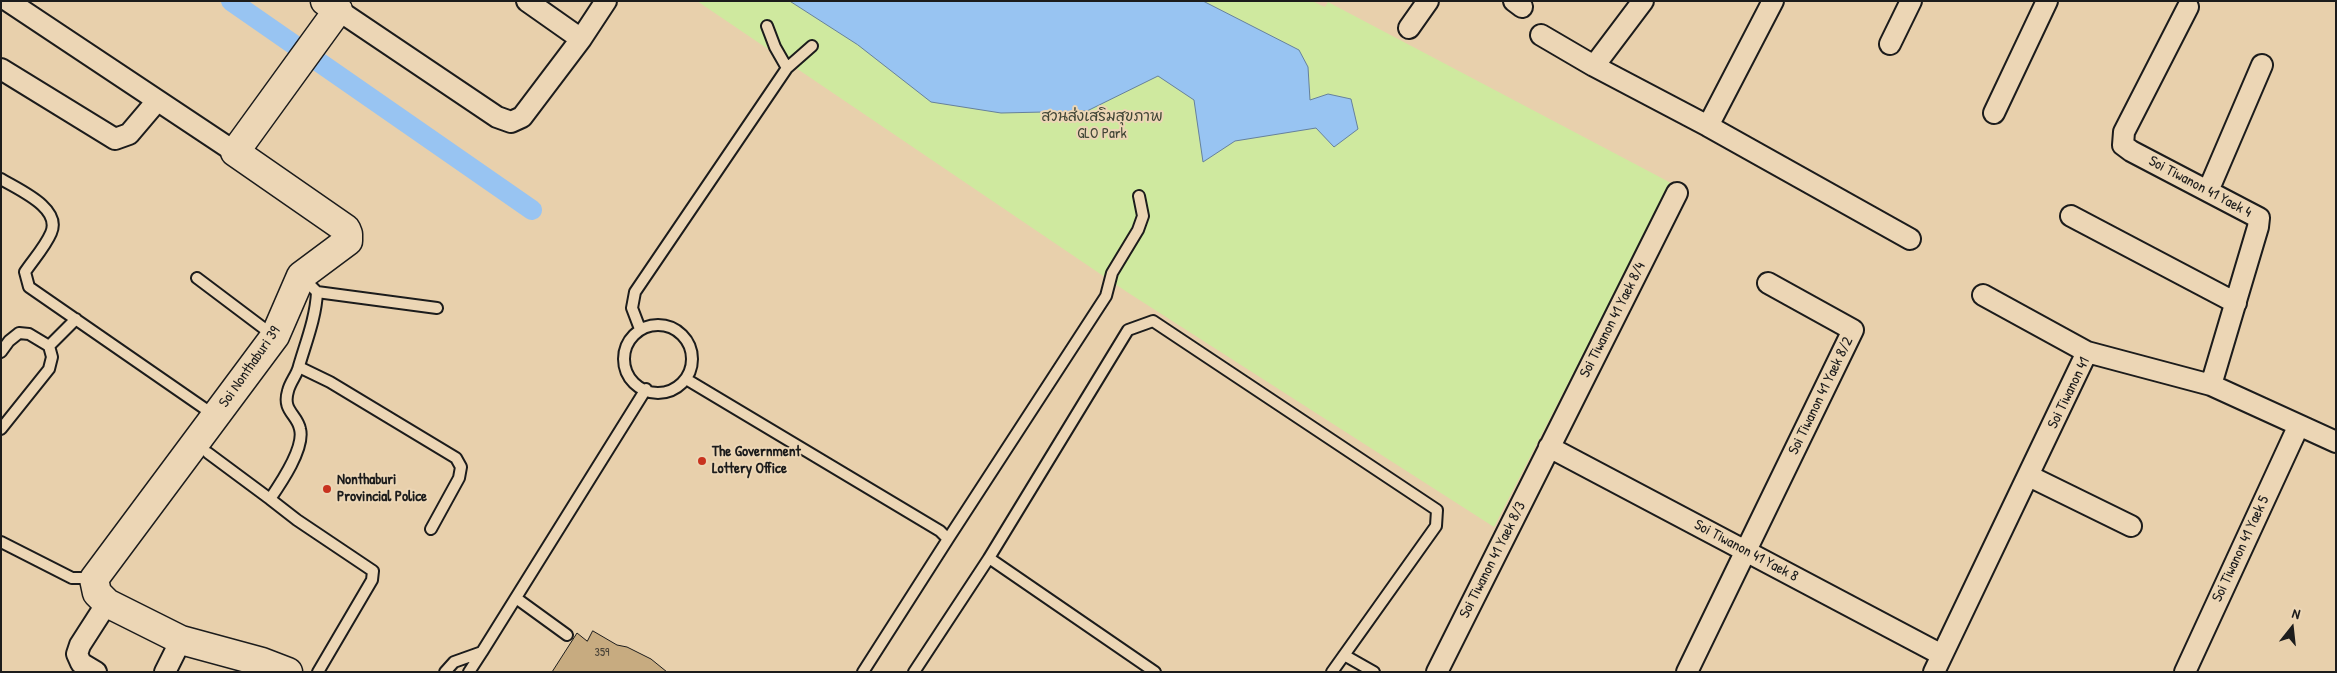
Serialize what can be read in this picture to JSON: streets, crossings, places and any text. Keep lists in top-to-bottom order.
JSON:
{
  "streets": {
    "street": [
      "Soi Tiwanon 41 Yaek 4",
      "Soi Tiwanon 41 Yaek 8/4",
      "Soi Nonthaburi 39",
      "Soi Tiwanon 41",
      "Soi Tiwanon 41 Yaek 8/2",
      "Soi Tiwanon 41 Yaek 5",
      "Soi Tiwanon 41 Yaek 8",
      "Soi Tiwanon 41 Yaek 8/3"
    ]
  },
  "crossings": [
    ["Soi Tiwanon 41 Yaek 4", "Soi Tiwanon 41"],
    ["Soi Tiwanon 41 Yaek 8/4", "Soi Tiwanon 41 Yaek 8"],
    ["Soi Tiwanon 41 Yaek 8/4", "Soi Tiwanon 41 Yaek 8/3"],
    ["Soi Tiwanon 41", "Soi Tiwanon 41 Yaek 5"],
    ["Soi Tiwanon 41", "Soi Tiwanon 41 Yaek 8"],
    ["Soi Tiwanon 41 Yaek 8/2", "Soi Tiwanon 41 Yaek 8"],
    ["Soi Tiwanon 41 Yaek 8", "Soi Tiwanon 41 Yaek 8/3"]
  ],
  "parks": ["สวนส่งเสริมสุขภาพ GLO Park"],
  "places": ["The Government Lottery Office", "Nonthaburi Provincial Police"],
  "house_numbers": ["359"],
  "north": "top"
}
